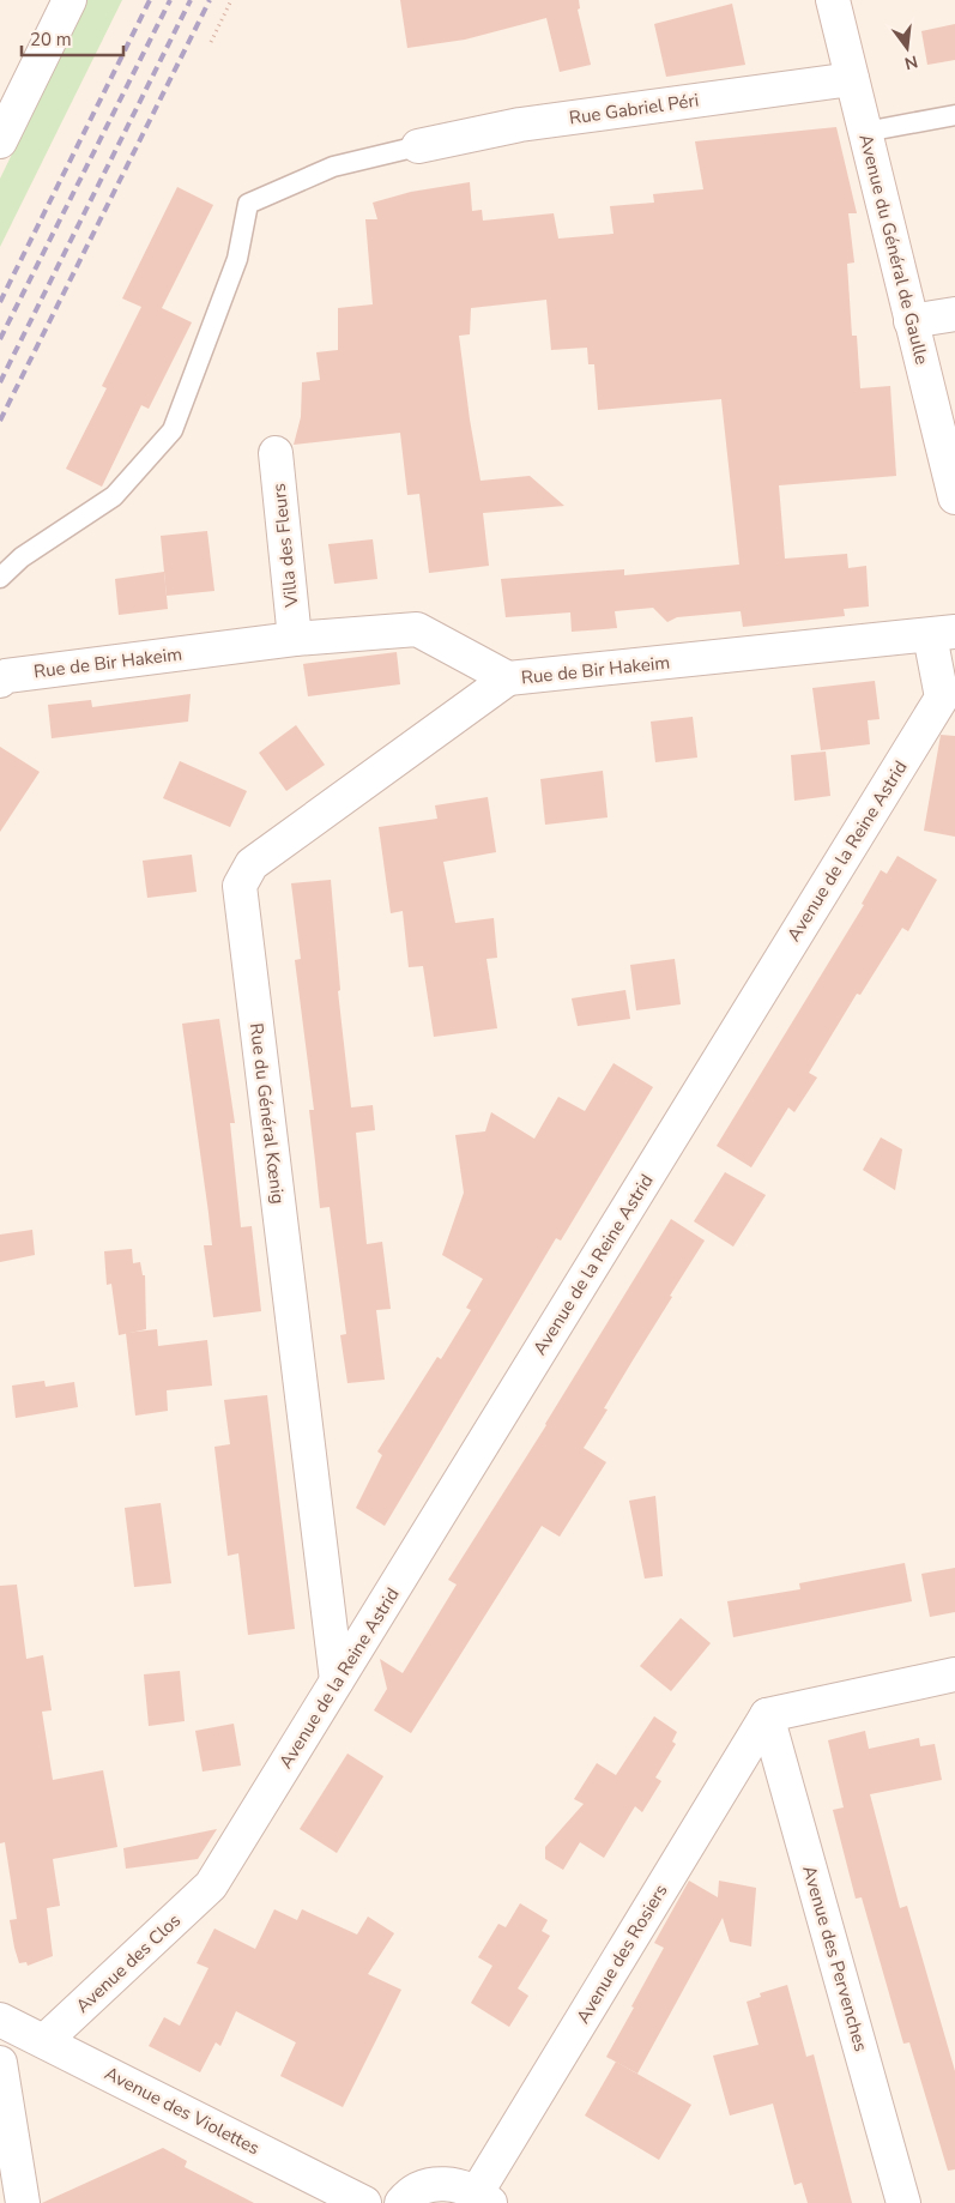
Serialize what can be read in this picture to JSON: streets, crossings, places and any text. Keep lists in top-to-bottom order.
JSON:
{
  "streets": {
    "street": [
      "Rue Gabriel Péri",
      "Avenue du Général de Gaulle",
      "Villa des Fleurs",
      "Rue de Bir Hakeim",
      "Avenue de la Reine Astrid",
      "Rue du Général Kœnig",
      "Avenue des Rosiers",
      "Avenue des Pervenches",
      "Avenue des Clos",
      "Avenue des Violettes"
    ]
  },
  "crossings": [
    ["Rue Gabriel Péri", "Avenue du Général de Gaulle"],
    ["Villa des Fleurs", "Rue de Bir Hakeim"],
    ["Rue de Bir Hakeim", "Avenue de la Reine Astrid"],
    ["Rue de Bir Hakeim", "Rue du Général Kœnig"],
    ["Avenue de la Reine Astrid", "Rue du Général Kœnig"],
    ["Avenue de la Reine Astrid", "Avenue des Clos"],
    ["Avenue des Rosiers", "Avenue des Pervenches"],
    ["Avenue des Clos", "Avenue des Violettes"]
  ],
  "scale_bar": "20 m",
  "north": "bottom"
}
